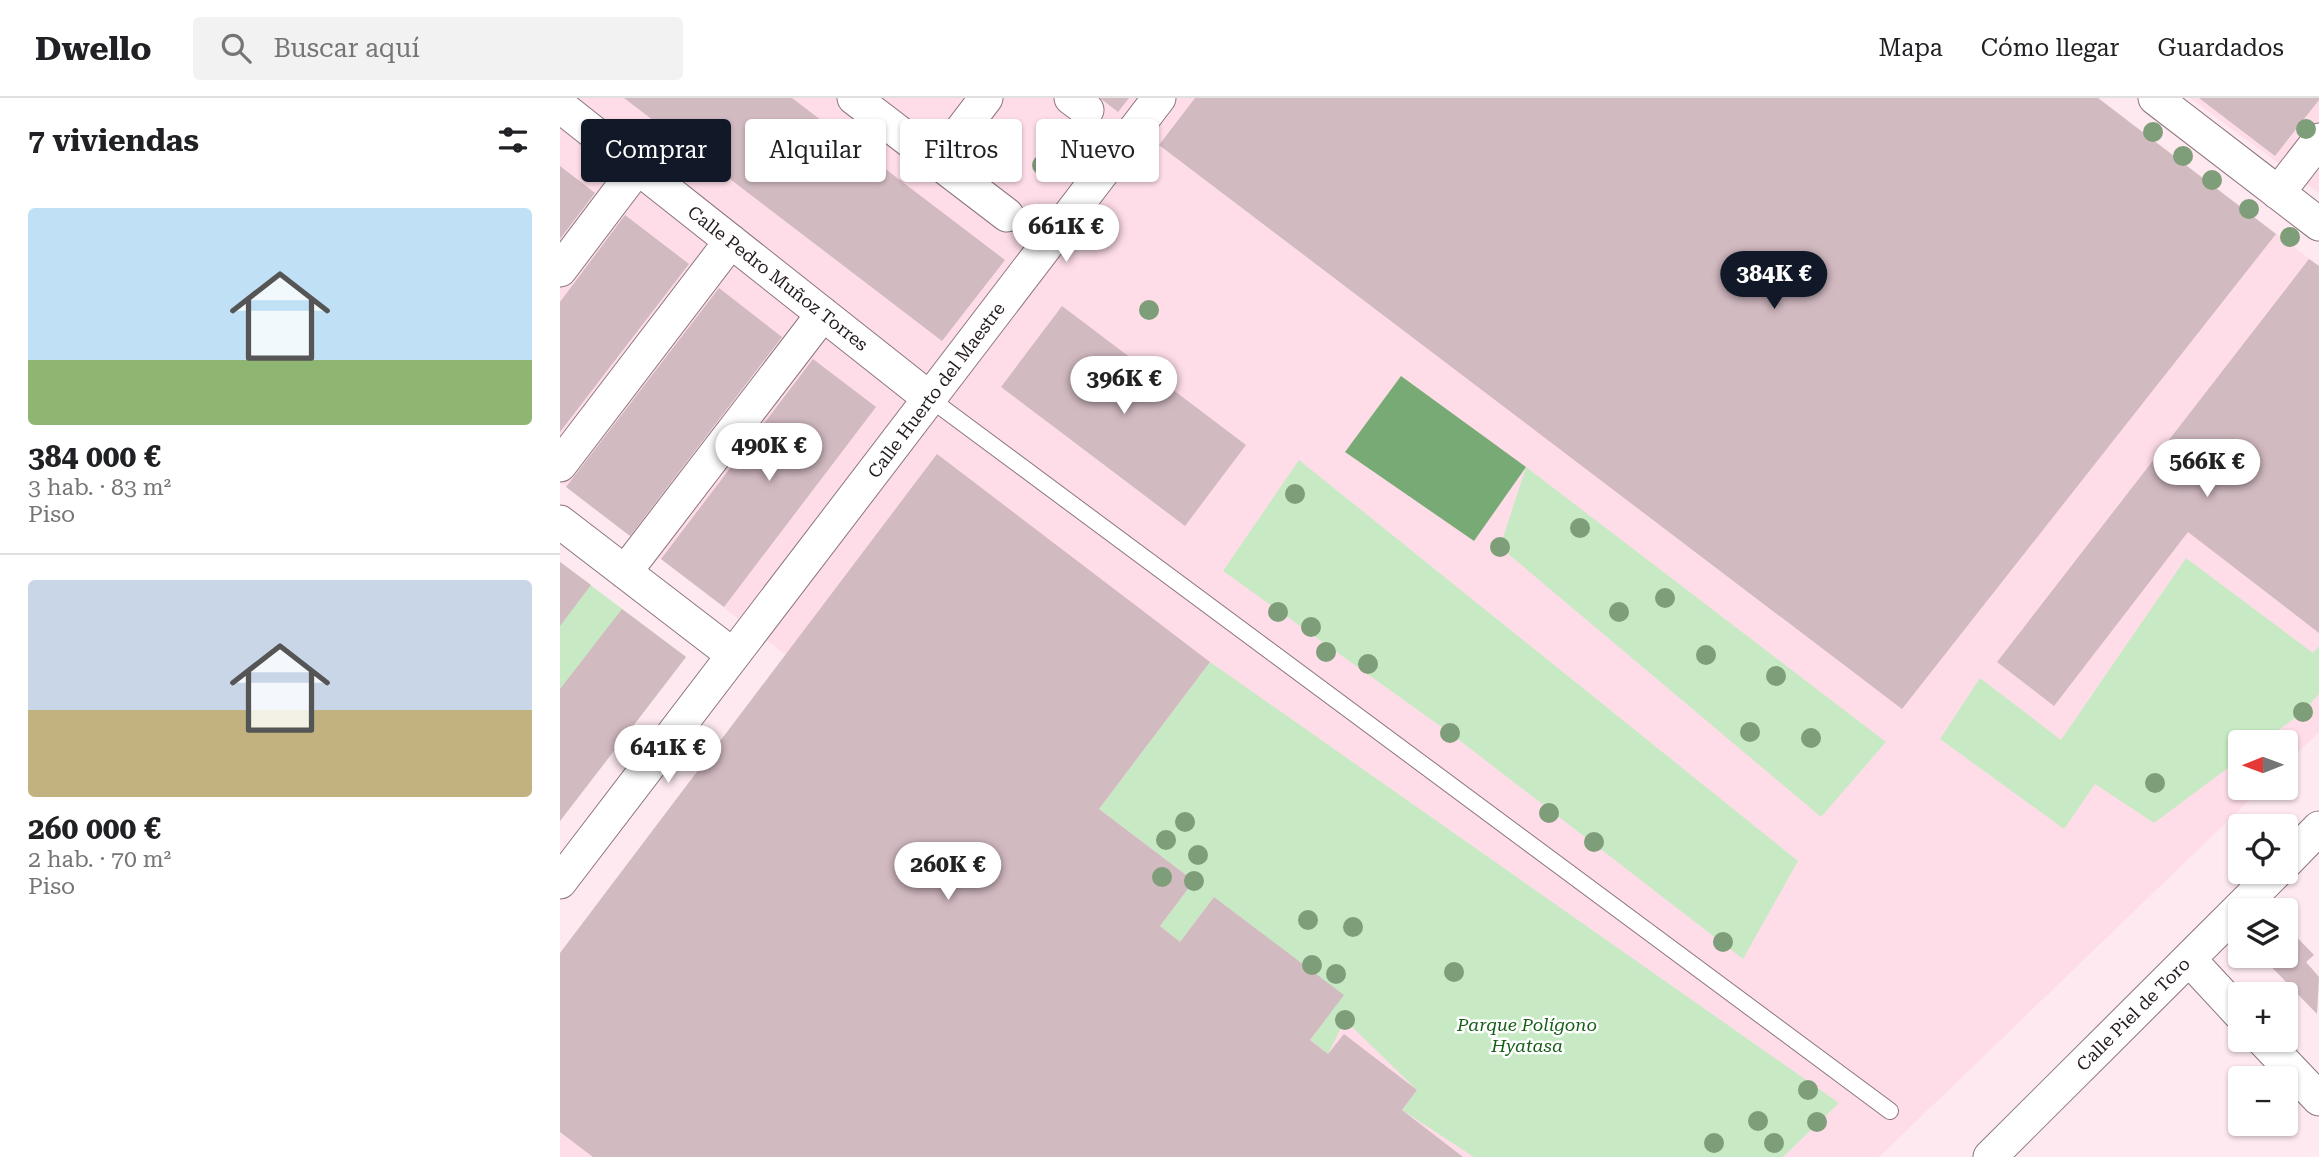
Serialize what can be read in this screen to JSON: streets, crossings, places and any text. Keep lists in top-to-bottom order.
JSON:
{
  "streets": {
    "street": ["Calle Pedro Muñoz Torres", "Calle Huerto del Maestre", "Calle Piel de Toro"]
  },
  "crossings": [
    ["Calle Pedro Muñoz Torres", "Calle Huerto del Maestre"]
  ],
  "parks": ["Parque Polígono Hyatasa"],
  "north": "left",
  "page": {
    "header": "Dwello",
    "search": "Buscar aquí",
    "nav": ["Mapa", "Cómo llegar", "Guardados"],
    "heading": "7 viviendas",
    "chip": [
      "Comprar",
      "Alquilar",
      "Filtros",
      "Nuevo"
    ],
    "list": [
      {
        "name": "384 000 €",
        "note": "3 hab. · 83 m² · Piso"
      },
      {
        "name": "260 000 €",
        "note": "2 hab. · 70 m² · Piso"
      }
    ],
    "price": [
      "661K €",
      "384K €",
      "396K €",
      "490K €",
      "566K €",
      "641K €",
      "260K €"
    ],
    "map_buttons": ["+", "−"]
  }
}
